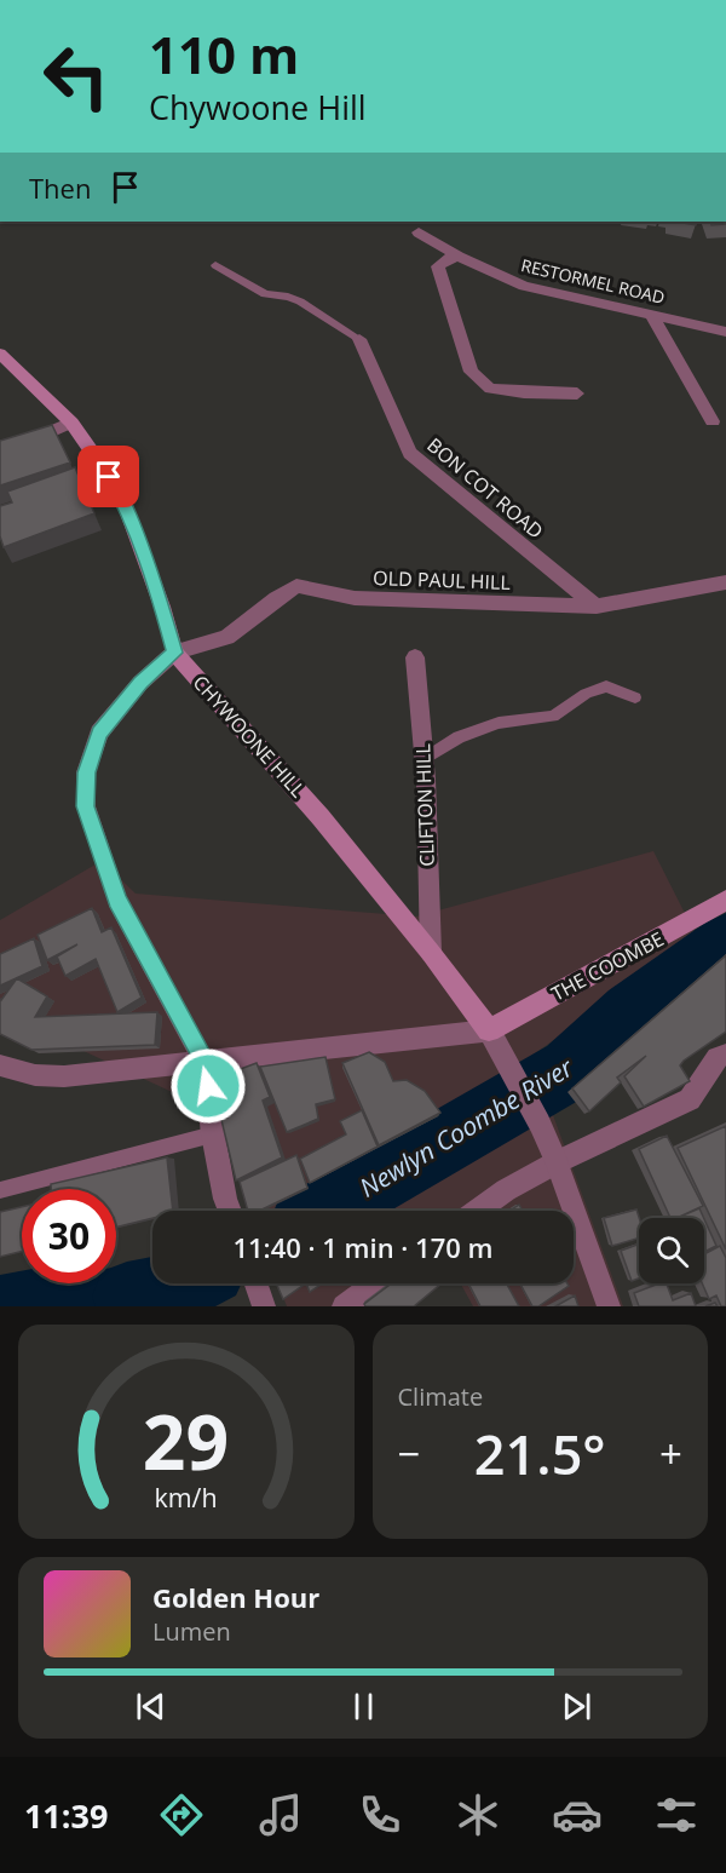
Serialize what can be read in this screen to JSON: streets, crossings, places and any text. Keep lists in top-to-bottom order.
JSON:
{
  "streets": {
    "main road": ["CHYWOONE HILL", "THE COOMBE"],
    "street": [
      "RESTORMEL ROAD",
      "BON COT ROAD",
      "OLD PAUL HILL",
      "CLIFTON HILL"
    ]
  },
  "crossings": [
    ["BON COT ROAD", "OLD PAUL HILL"],
    ["OLD PAUL HILL", "CHYWOONE HILL"],
    ["CHYWOONE HILL", "CLIFTON HILL"],
    ["CHYWOONE HILL", "THE COOMBE"]
  ],
  "water": ["Newlyn Coombe River"],
  "page": {
    "turn": ["110 m", "Chywoone Hill"],
    "then": "Then",
    "limit": "30",
    "trip": "11:40 · 1 min · 170 m",
    "tile": "Climate",
    "heat": ["−", "21.5°", "+"],
    "song": ["Golden Hour", "Lumen"],
    "tabs": "11:39",
    "gauge": ["29", "km/h"]
  }
}
